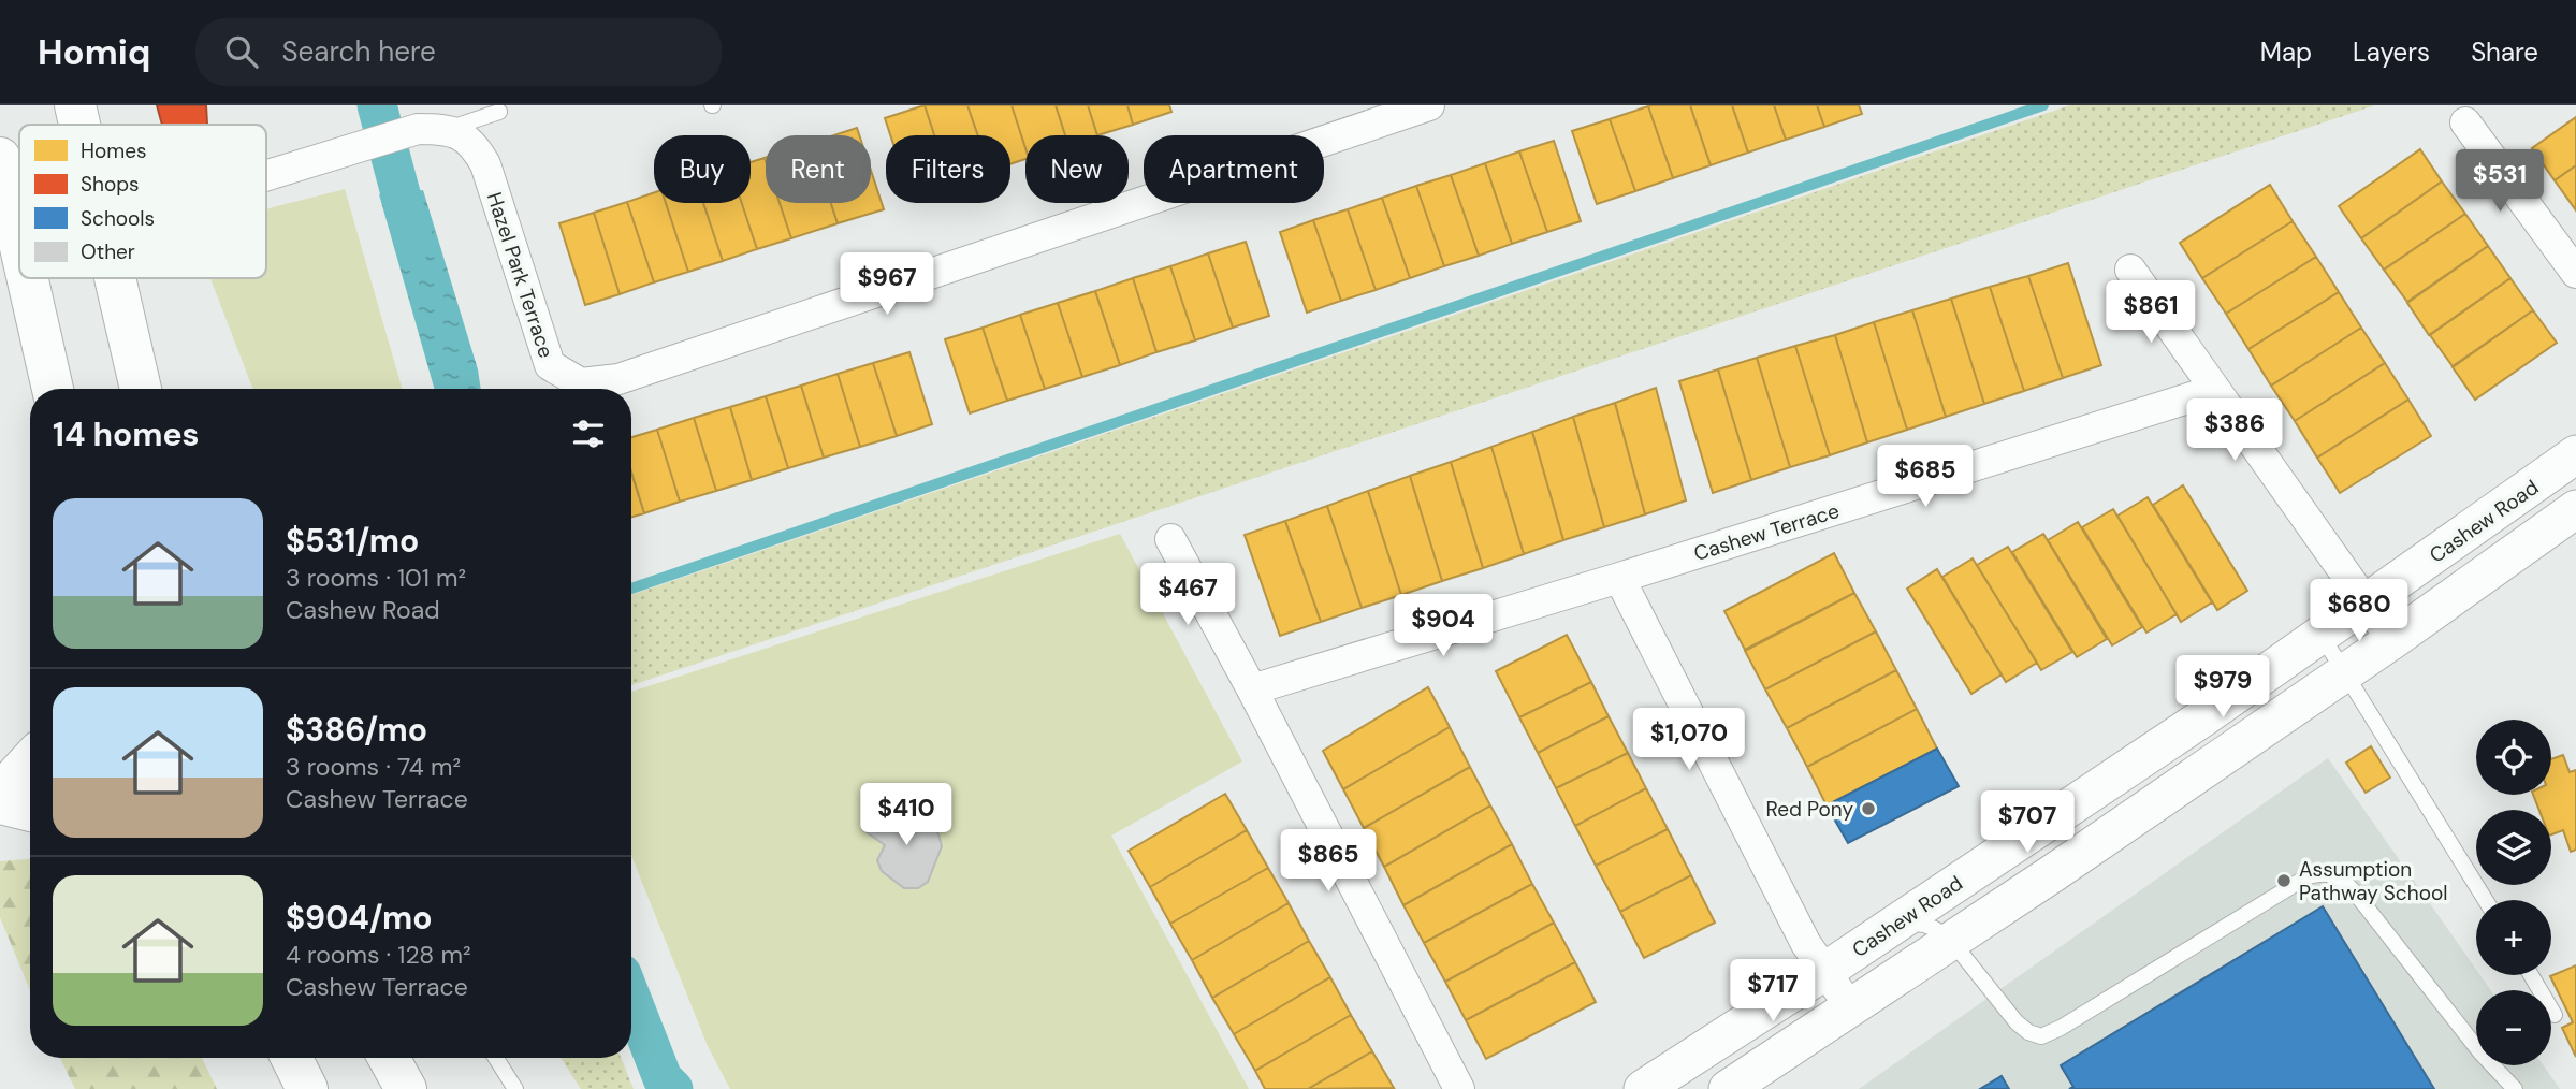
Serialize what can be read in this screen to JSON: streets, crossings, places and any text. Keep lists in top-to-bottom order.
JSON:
{
  "streets": {
    "street": ["Hazel Park Terrace", "Cashew Road", "Cashew Terrace"]
  },
  "places": ["Red Pony", "Assumption Pathway School"],
  "legend": [
    "Homes",
    "Shops",
    "Schools",
    "Other"
  ],
  "page": {
    "header": "Homiq",
    "search": "Search here",
    "nav": ["Map", "Layers", "Share"],
    "chip": [
      "Buy",
      "Rent",
      "Filters",
      "New",
      "Apartment"
    ],
    "price": [
      "$531",
      "$967",
      "$861",
      "$386",
      "$685",
      "$467",
      "$680",
      "$904",
      "$979",
      "$1,070",
      "$410",
      "$707",
      "$865",
      "$717"
    ],
    "heading": "14 homes",
    "list": [
      {
        "name": "$531/mo",
        "note": "3 rooms · 101 m² · Cashew Road"
      },
      {
        "name": "$386/mo",
        "note": "3 rooms · 74 m² · Cashew Terrace"
      },
      {
        "name": "$904/mo",
        "note": "4 rooms · 128 m² · Cashew Terrace"
      }
    ],
    "map_buttons": ["+", "−"]
  }
}
